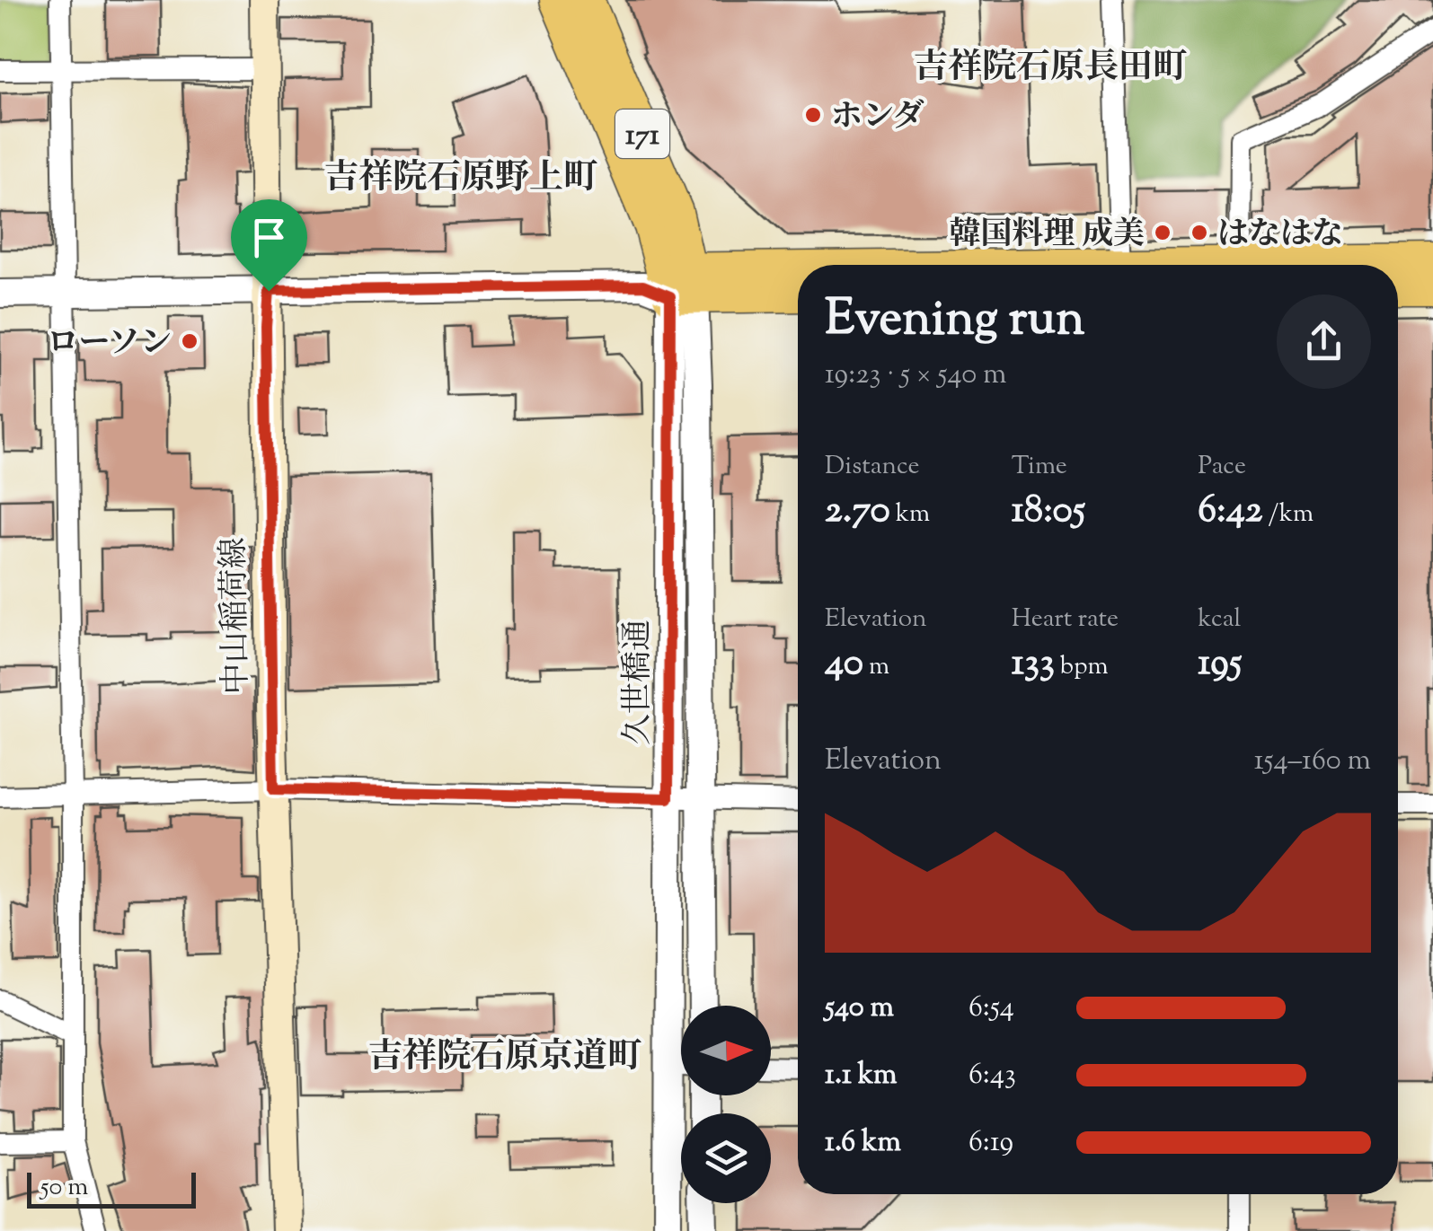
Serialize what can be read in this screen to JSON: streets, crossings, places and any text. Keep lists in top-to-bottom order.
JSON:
{
  "streets": {
    "highway": ["171"],
    "main road": ["中山稲荷線"],
    "street": ["久世橋通"]
  },
  "crossings": [
    ["171", "久世橋通"]
  ],
  "districts": ["吉祥院石原長田町", "吉祥院石原野上町", "吉祥院石原京道町"],
  "places": [
    "ホンダ",
    "韓国料理 成美",
    "はなはな",
    "ローソン"
  ],
  "scale_bar": "50 m",
  "north": "right",
  "page": {
    "heading": ["Evening run", "19:23 · 5 × 540 m"],
    "stats": [
      ["Distance", "2.70 km"],
      ["Time", "18:05"],
      ["Pace", "6:42 /km"],
      ["Elevation", "40 m"],
      ["Heart rate", "133 bpm"],
      ["kcal", "195"]
    ],
    "chart": ["Elevation", "154–160 m"],
    "list": [
      {
        "name": "540 m",
        "note": "6:54"
      },
      {
        "name": "1.1 km",
        "note": "6:43"
      },
      {
        "name": "1.6 km",
        "note": "6:19"
      }
    ],
    "scale": "50 m"
  }
}
